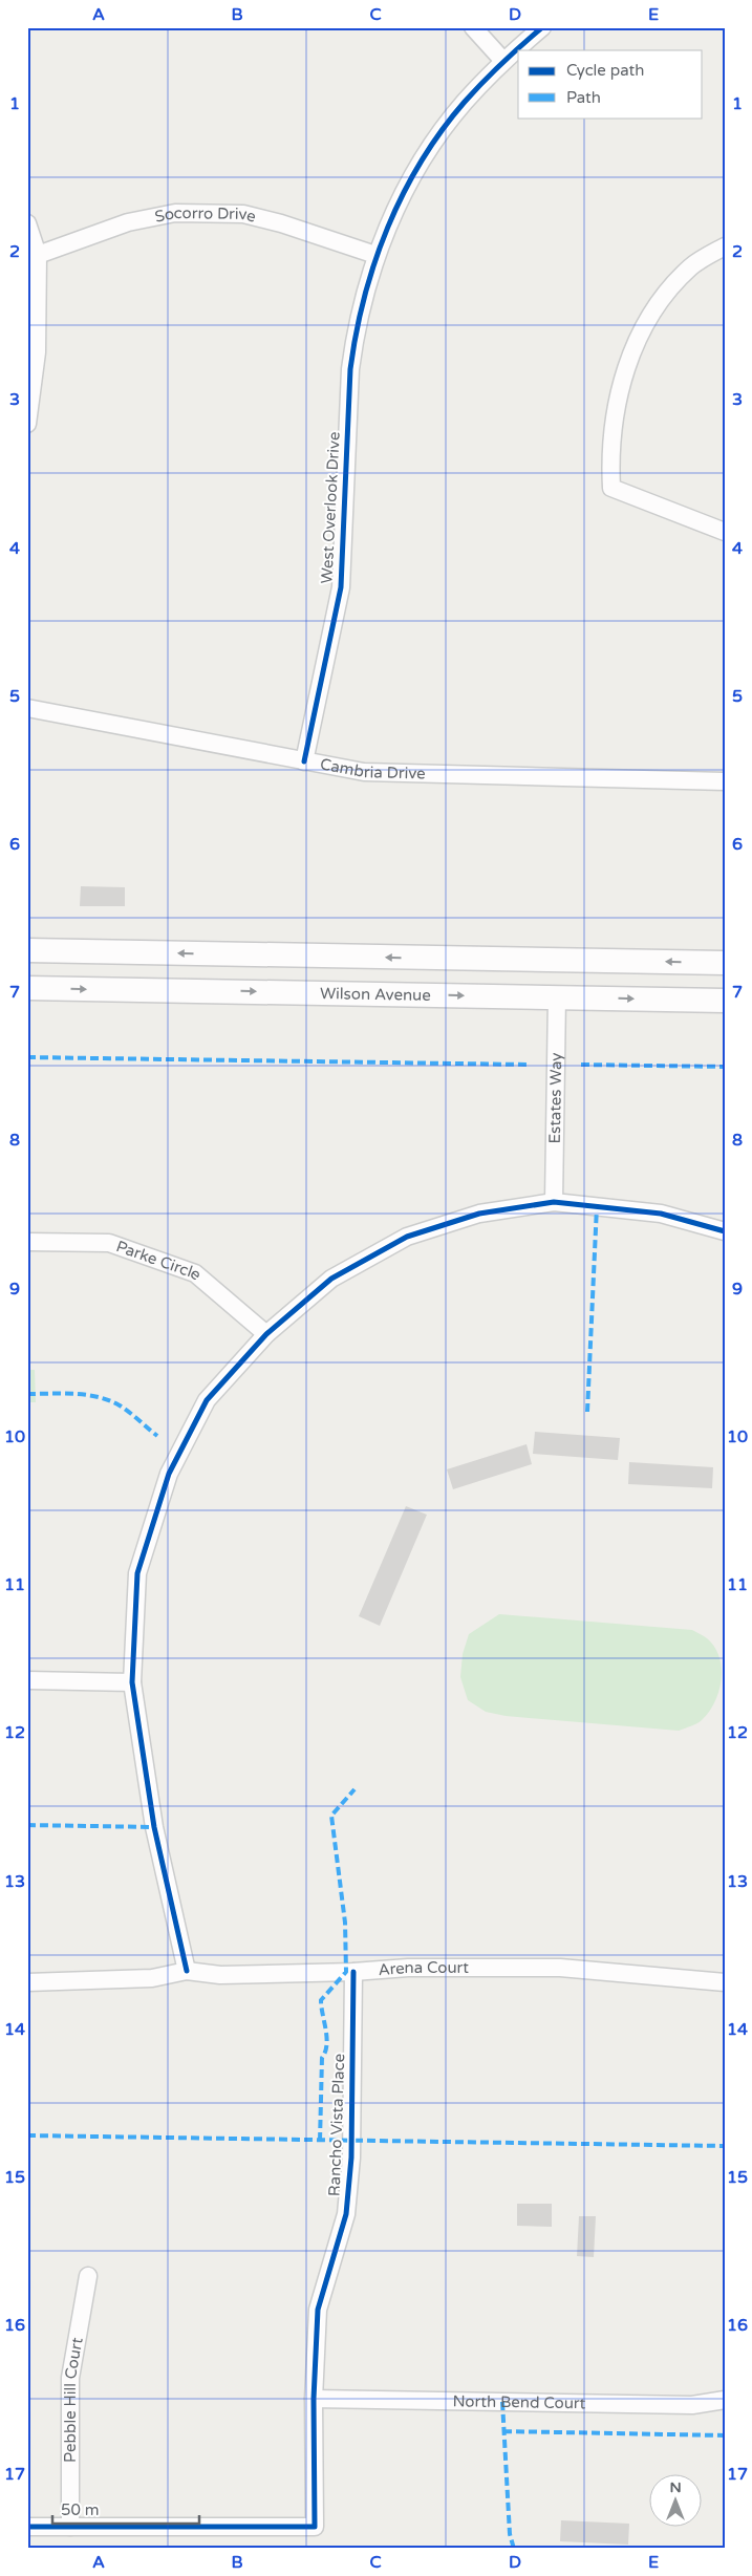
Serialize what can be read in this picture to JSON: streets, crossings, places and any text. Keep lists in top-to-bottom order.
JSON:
{
  "streets": {
    "main road": ["Wilson Avenue"],
    "street": [
      "Socorro Drive",
      "West Overlook Drive",
      "Cambria Drive",
      "Estates Way",
      "Parke Circle",
      "Arena Court",
      "Rancho Vista Place",
      "Pebble Hill Court",
      "North Bend Court"
    ]
  },
  "crossings": [
    ["Socorro Drive", "West Overlook Drive"],
    ["West Overlook Drive", "Cambria Drive"],
    ["Wilson Avenue", "Estates Way"],
    ["Arena Court", "Rancho Vista Place"],
    ["Rancho Vista Place", "Pebble Hill Court"],
    ["Rancho Vista Place", "North Bend Court"]
  ],
  "legend": ["Cycle path", "Path"],
  "scale_bar": "50 m",
  "north": "top",
  "grid": {
    "columns": [
      "A",
      "B",
      "C",
      "D",
      "E"
    ],
    "rows": [
      "1",
      "2",
      "3",
      "4",
      "5",
      "6",
      "7",
      "8",
      "9",
      "10",
      "11",
      "12",
      "13",
      "14",
      "15",
      "16",
      "17"
    ]
  }
}
